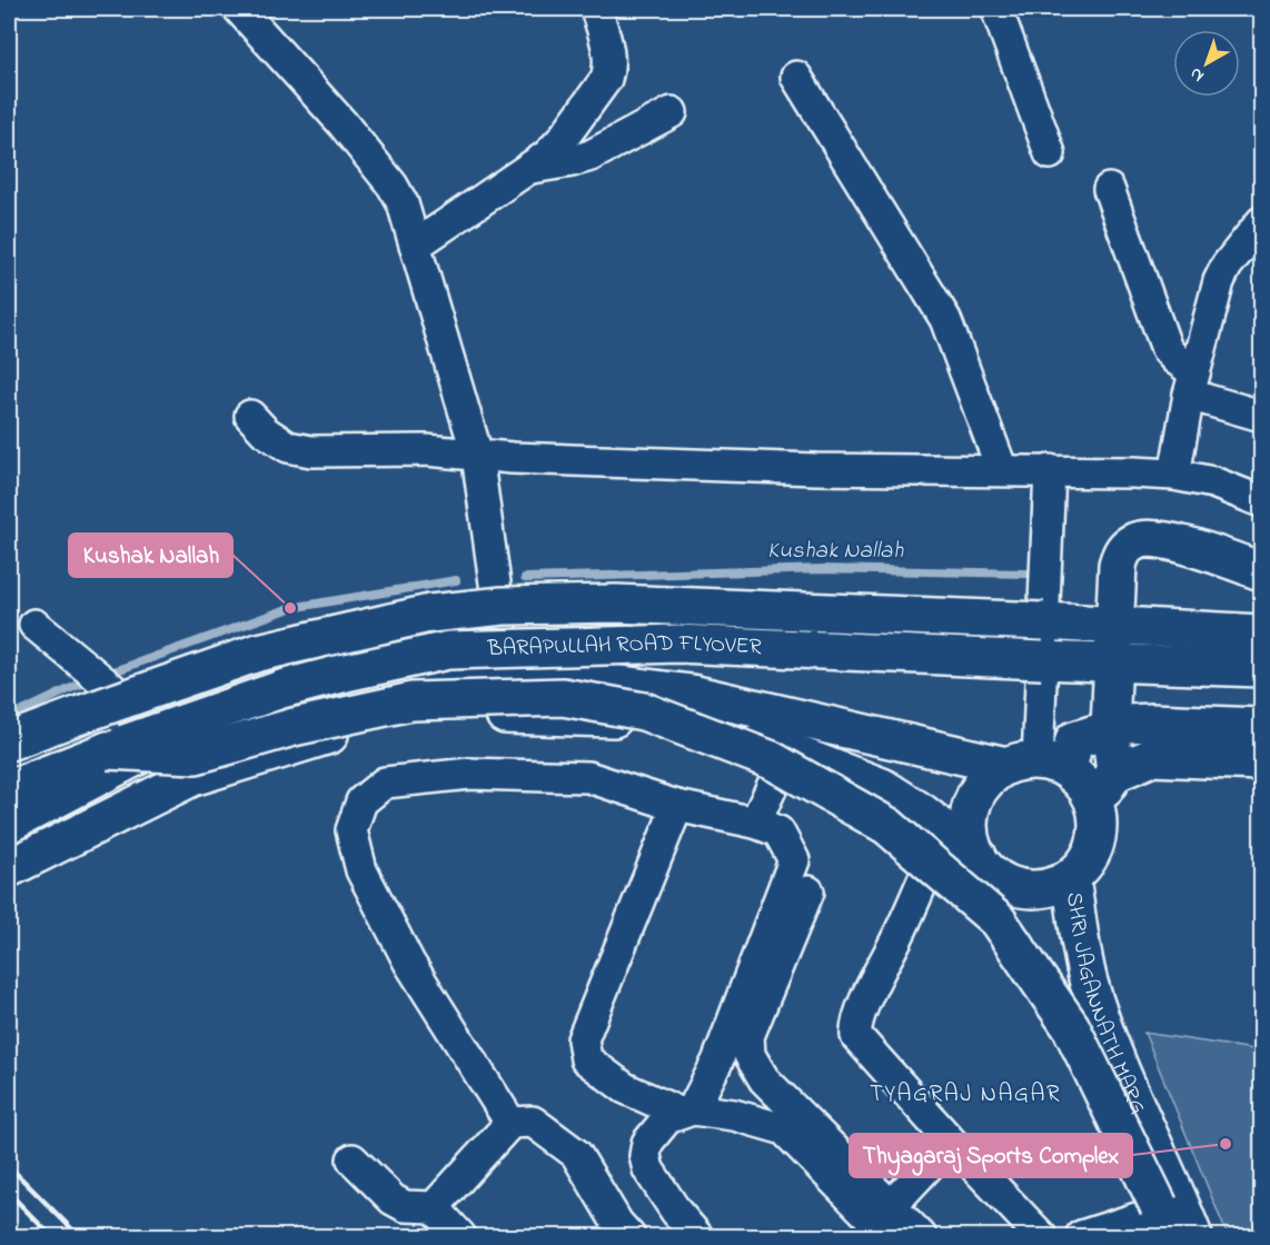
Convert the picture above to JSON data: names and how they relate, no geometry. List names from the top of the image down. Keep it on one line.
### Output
{"streets":{"main road":["BARAPULLAH ROAD FLYOVER","SHRI JAGANNATH MARG"]},"districts":["TYAGRAJ NAGAR"],"water":["Kushak Nallah"],"places":["Kushak Nallah","Thyagaraj Sports Complex"],"north":"bottom left"}
